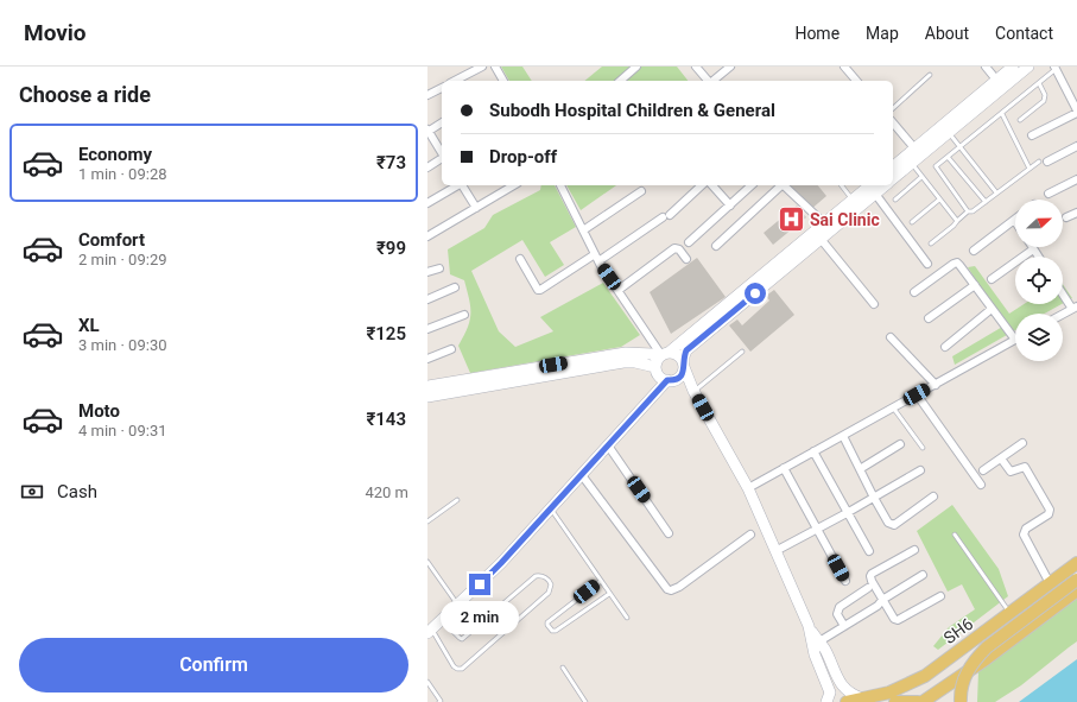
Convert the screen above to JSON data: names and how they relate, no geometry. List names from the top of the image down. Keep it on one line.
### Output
{"streets":{"main road":["SH6"]},"places":{"hospital":["Sai Clinic"]},"north":"right","page":{"header":"Movio","nav":["Home","Map","About","Contact"],"heading":"Choose a ride","banner":["Subodh Hospital Children & General","Drop-off"],"list":[{"name":"Economy","note":"1 min · 09:28","value":"₹73"},{"name":"Comfort","note":"2 min · 09:29","value":"₹99"},{"name":"XL","note":"3 min · 09:30","value":"₹125"},{"name":"Moto","note":"4 min · 09:31","value":"₹143"}],"pay":["Cash","420 m"],"bubble":"2 min","buttons":"Confirm"}}
